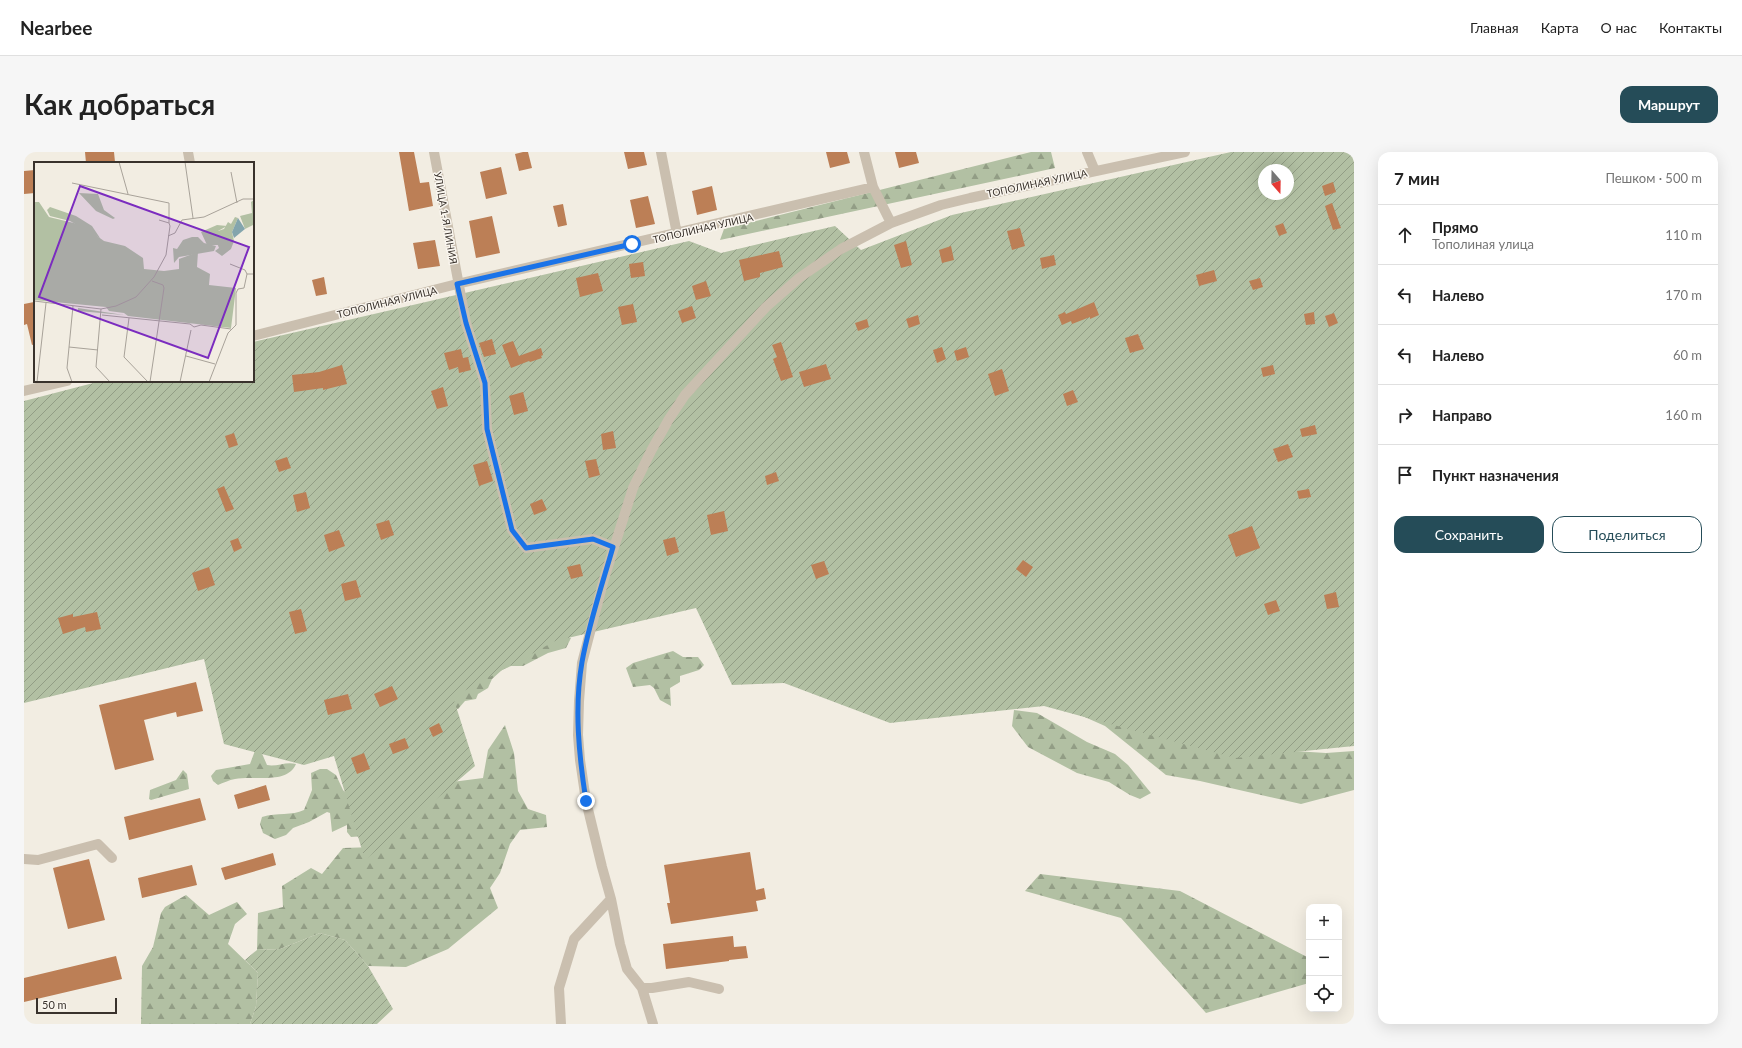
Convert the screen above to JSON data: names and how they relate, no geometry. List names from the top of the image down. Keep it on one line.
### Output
{"streets":{"street":["ТОПОЛИНАЯ УЛИЦА","УЛИЦА 1-Я ЛИНИЯ"]},"crossings":[["ТОПОЛИНАЯ УЛИЦА","УЛИЦА 1-Я ЛИНИЯ"]],"scale_bar":"50 m","north":"bottom","page":{"header":"Nearbee","nav":["Главная","Карта","О нас","Контакты"],"buttons":["Маршрут",["Сохранить","Поделиться"]],"title":"Как добраться","heading":["7 мин","Пешком · 500 m"],"list":[["Прямо","Тополиная улица","110 m"],["Налево","170 m"],["Налево","60 m"],["Направо","160 m"],"Пункт назначения"],"map_buttons":["+","−"],"scale":"50 m"}}
